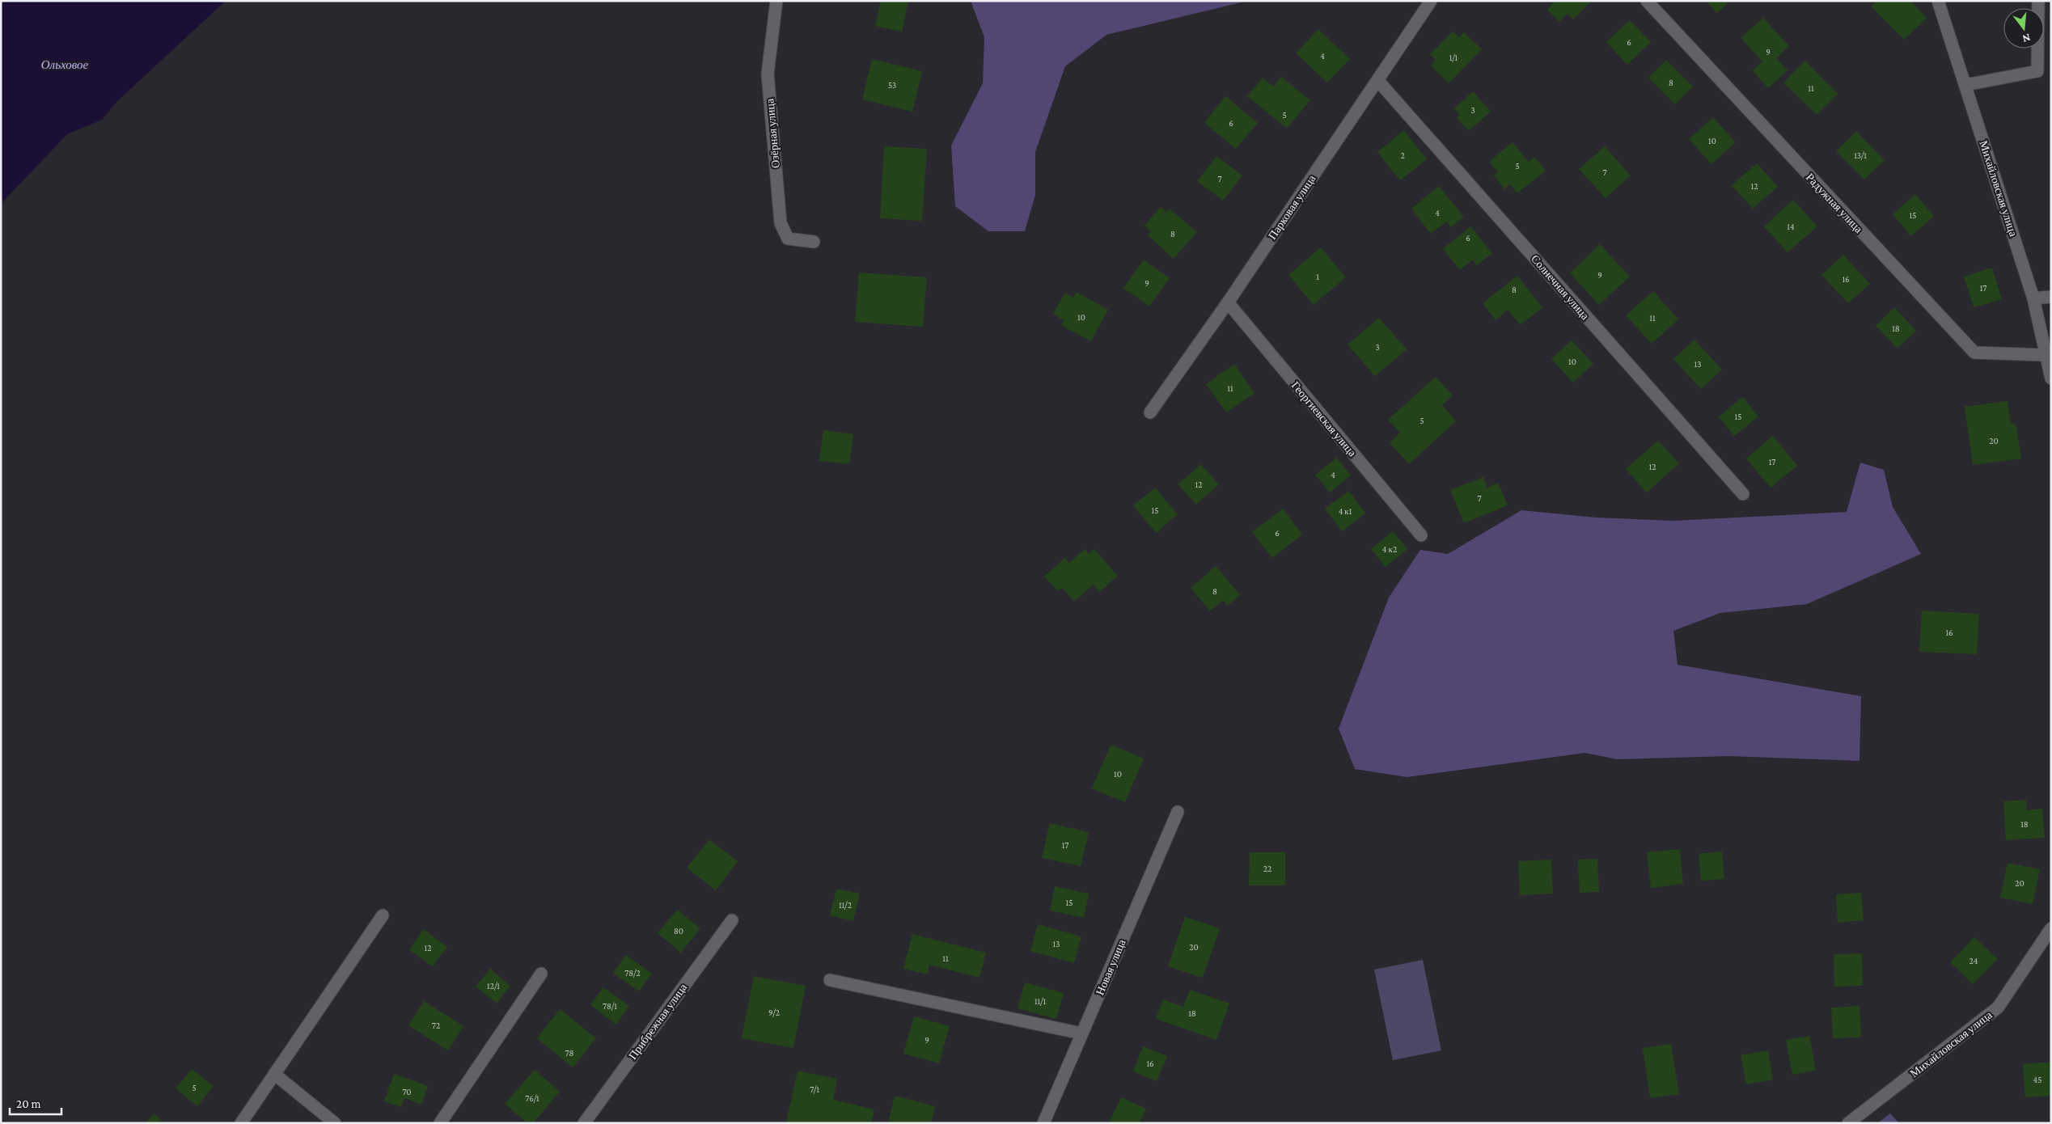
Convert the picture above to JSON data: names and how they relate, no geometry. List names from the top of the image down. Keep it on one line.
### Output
{"streets":{"street":["Озёрная улица","Михайловская улица","Радужная улица","Парковая улица","Солнечная улица","Георгиевская улица","Новая улица","Прибрежная улица"]},"crossings":[["Михайловская улица","Радужная улица"],["Парковая улица","Солнечная улица"],["Парковая улица","Георгиевская улица"]],"water":["Ольховое"],"house_numbers":["6","9","4","1/1","8","53","11","3","5","6","10","2","13/1","5","7","7","12","4","15","14","8","6","9","1","16","9","17","8","10","11","18","3","10","13","11","15","5","20","17","12","4","12","7","15","4 к1","6","4 к2","8","16","10","18","17","22","20","15","11/2","80","13","20","12","11","24","78/2","12/1","11/1","78/1","9/2","18","72","9","78","16","45","5","7/1","70","76/1"],"scale_bar":"20 m","north":"bottom"}
